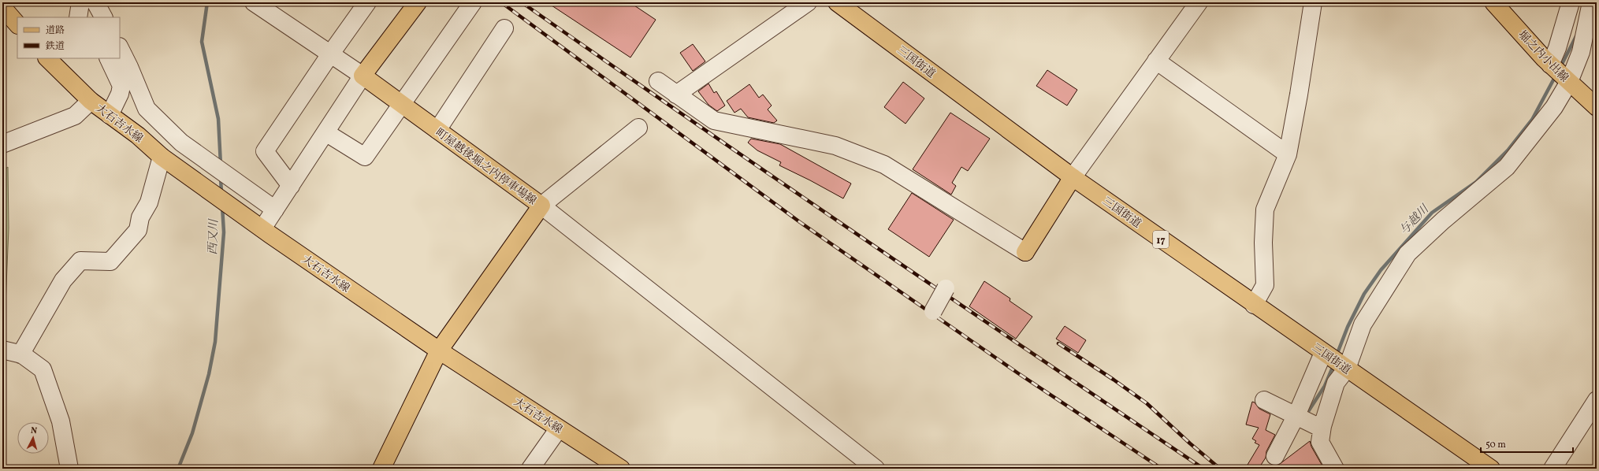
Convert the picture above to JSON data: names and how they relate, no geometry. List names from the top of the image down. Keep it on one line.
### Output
{"streets":{"main road":["堀之内小出線","三国街道","大石吉水線","町屋越後堀之内停車場線","17"]},"crossings":[["大石吉水線","町屋越後堀之内停車場線"]],"water":["与越川","西又川"],"legend":["道路","鉄道"],"scale_bar":"50 m","north":"top"}
